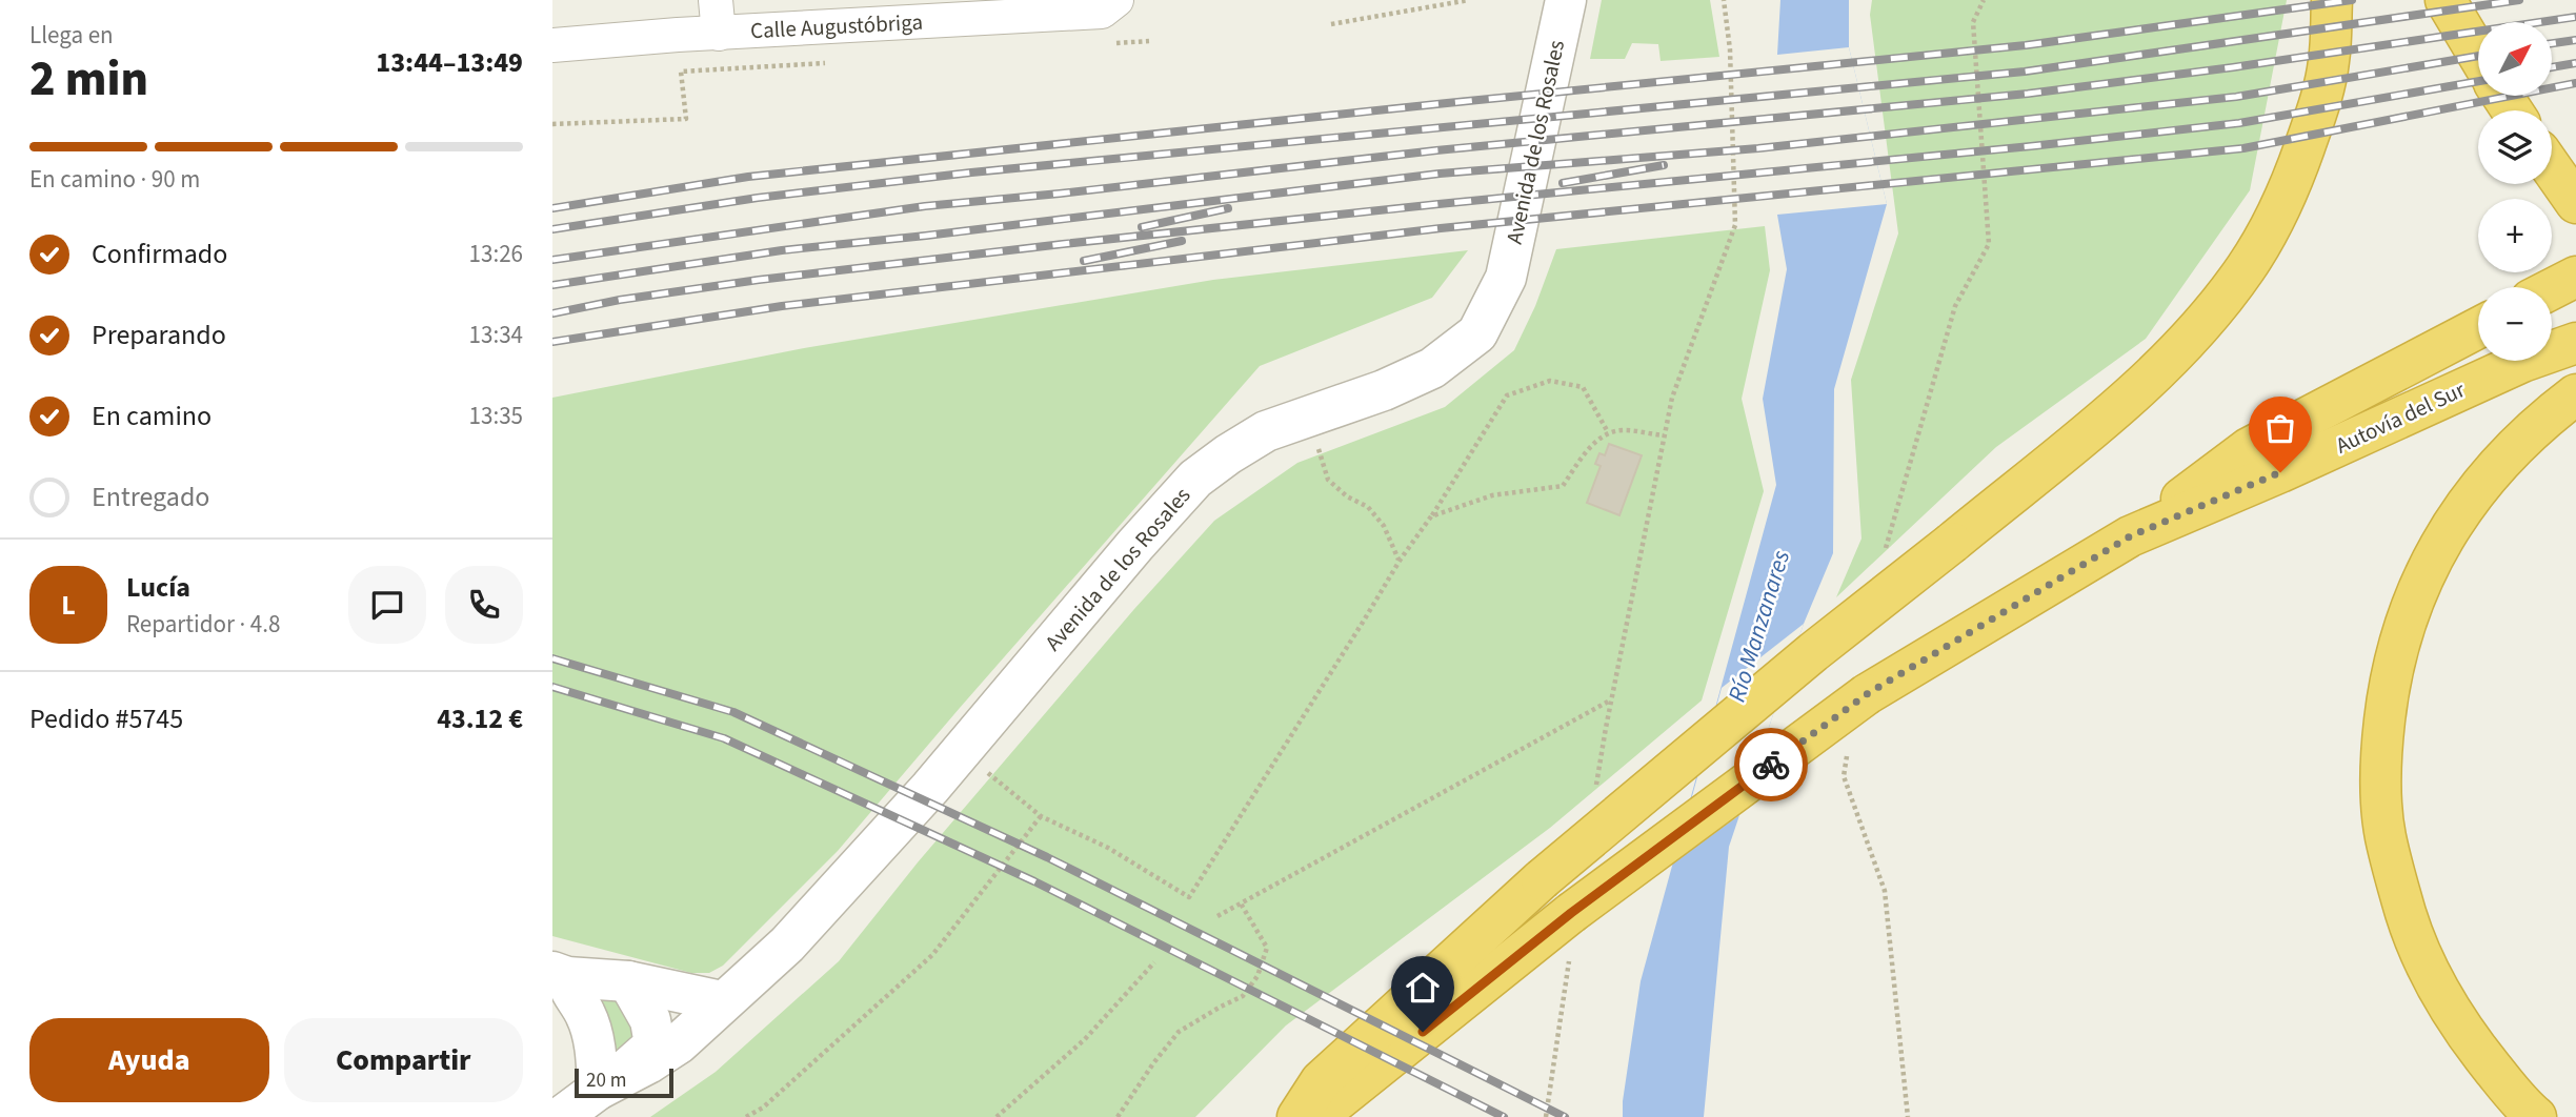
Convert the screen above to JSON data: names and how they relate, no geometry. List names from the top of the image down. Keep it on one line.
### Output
{"streets":{"highway":["Autovía del Sur"],"street":["Calle Augustóbriga","Avenida de los Rosales"]},"water":["Río Manzanares"],"scale_bar":"20 m","north":"top right","page":{"heading":["2 min","Llega en","13:44–13:49"],"panel":["Lucía","Repartidor · 4.8","Pedido #5745","43.12 €"],"map_buttons":["+","−"],"bar":"En camino · 90 m","list":[["Confirmado","13:26"],["Preparando","13:34"],["En camino","13:35"],"Entregado"],"round":"L","buttons":["Ayuda","Compartir"],"scale":"20 m"}}
